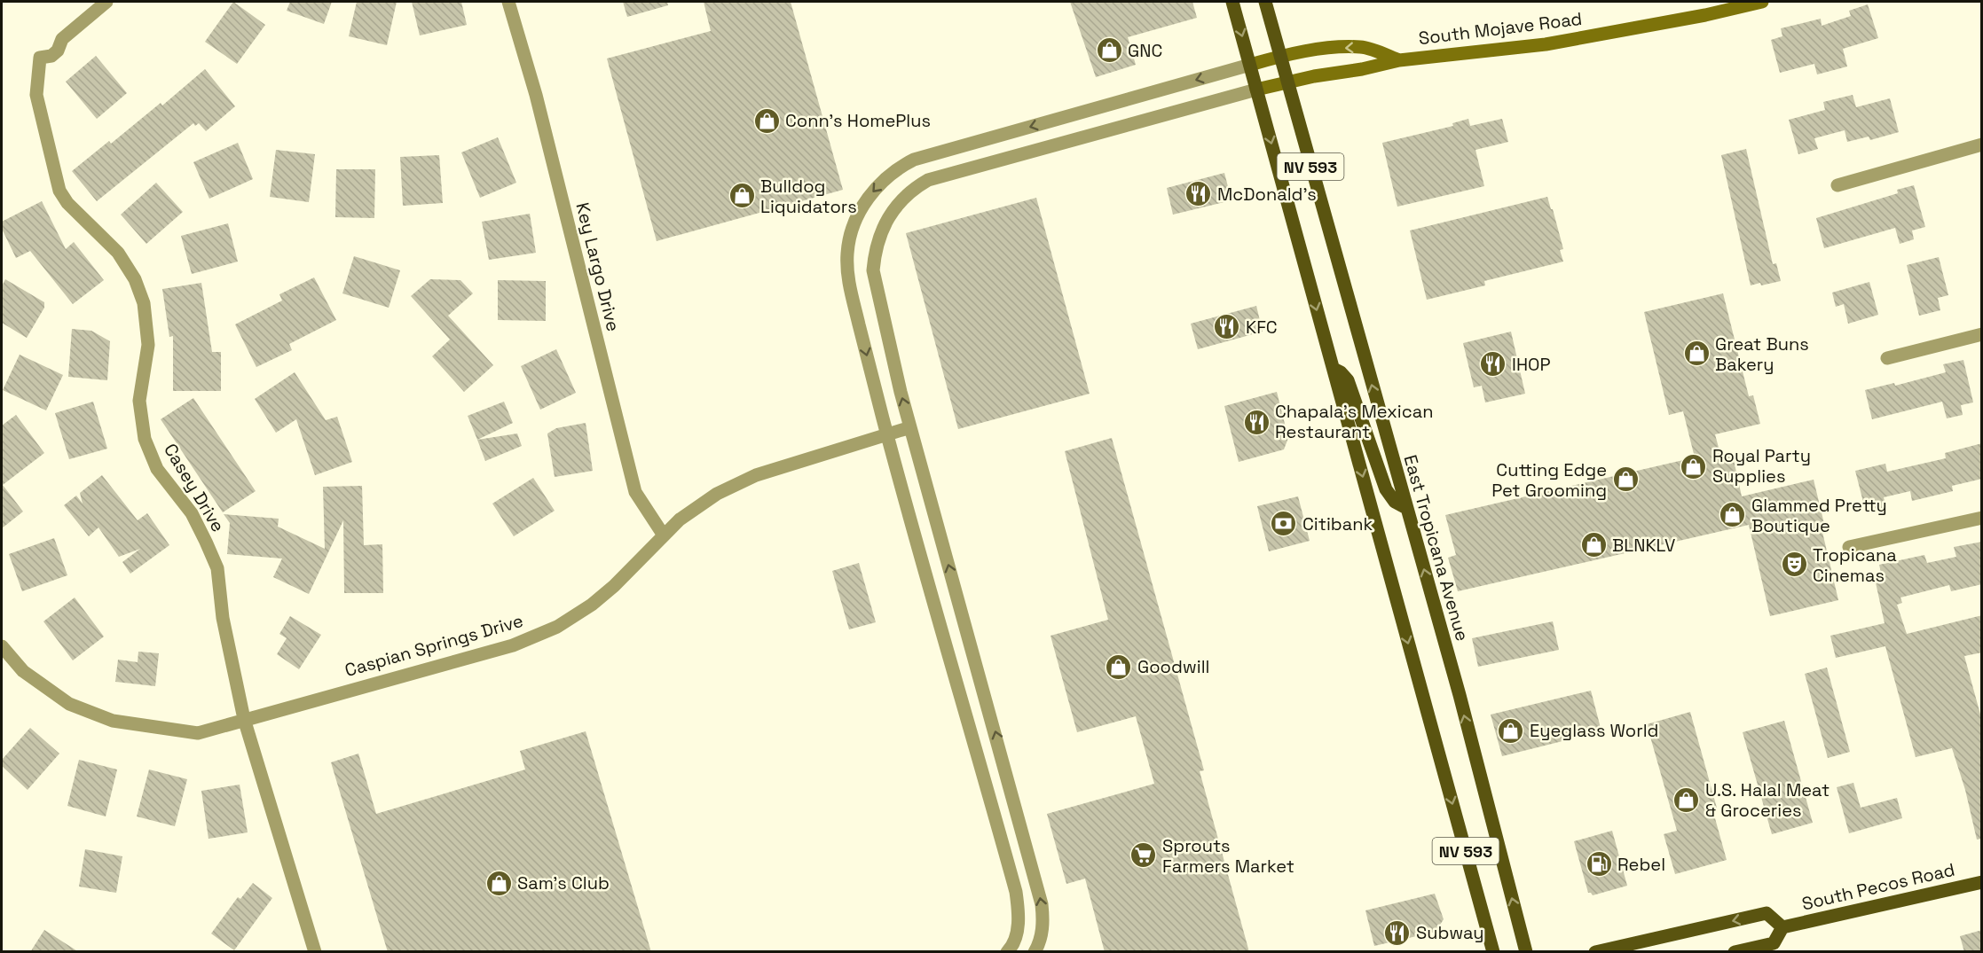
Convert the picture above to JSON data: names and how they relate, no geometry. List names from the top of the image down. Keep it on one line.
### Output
{"streets":{"main road":["NV 593","East Tropicana Avenue","South Pecos Road"],"street":["South Mojave Road","Key Largo Drive","Casey Drive","Caspian Springs Drive"]},"crossings":[["South Mojave Road","NV 593"],["South Mojave Road","East Tropicana Avenue"],["Key Largo Drive","Caspian Springs Drive"],["Casey Drive","Caspian Springs Drive"]],"one_way":["South Pecos Road"],"places":{"shop":["GNC","Conn's HomePlus","Bulldog Liquidators","Great Buns Bakery","Royal Party Supplies","Cutting Edge Pet Grooming","Glammed Pretty Boutique","BLNKLV","Goodwill","Eyeglass World","U.S. Halal Meat & Groceries","Sam's Club"],"restaurant":["McDonald's","KFC","IHOP","Chapala's Mexican Restaurant","Subway"],"bank":["Citibank"],"theatre":["Tropicana Cinemas"],"supermarket":["Sprouts Farmers Market"],"fuel station":["Rebel"]}}
